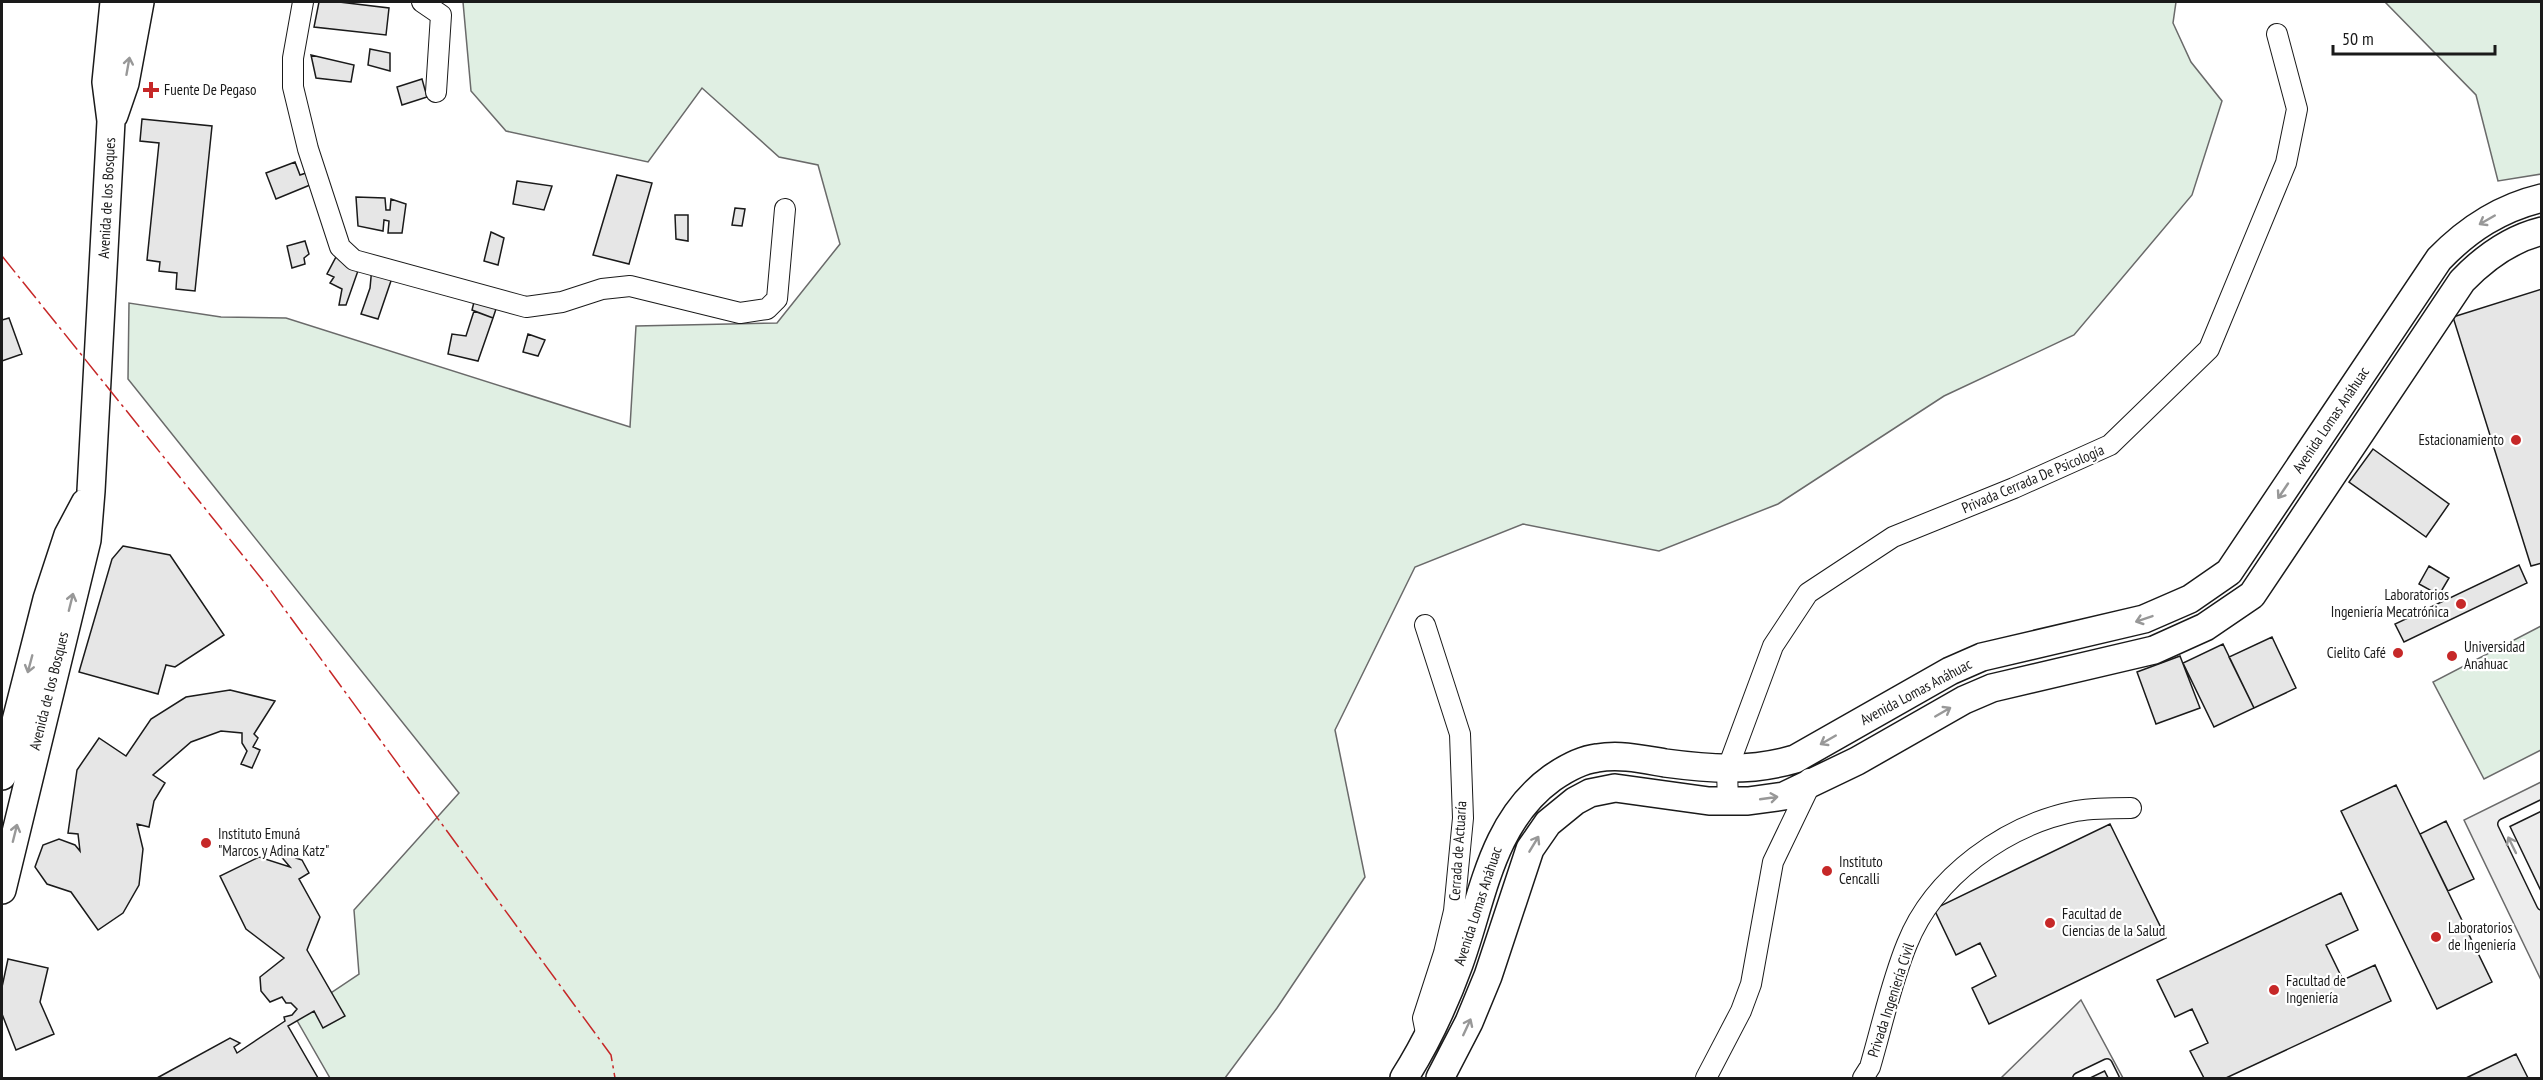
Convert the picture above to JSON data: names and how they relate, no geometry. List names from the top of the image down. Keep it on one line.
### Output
{"streets":{"main road":["Avenida de los Bosques","Avenida Lomas Anáhuac"],"street":["Privada Cerrada De Psicología","Cerrada de Actuaría","Privada Ingeniería Civil"]},"crossings":[["Avenida Lomas Anáhuac","Privada Cerrada De Psicología"],["Avenida Lomas Anáhuac","Cerrada de Actuaría"]],"places":{"health":["Fuente De Pegaso"],"other":["Estacionamiento","Laboratorios Ingeniería Mecatrónica","Cielito Café","Universidad Anahuac","Instituto Emuná \"Marcos y Adina Katz\"","Instituto Cencalli","Facultad de Ciencias de la Salud","Laboratorios de Ingeniería","Facultad de Ingeniería"]},"scale_bar":"50 m"}
